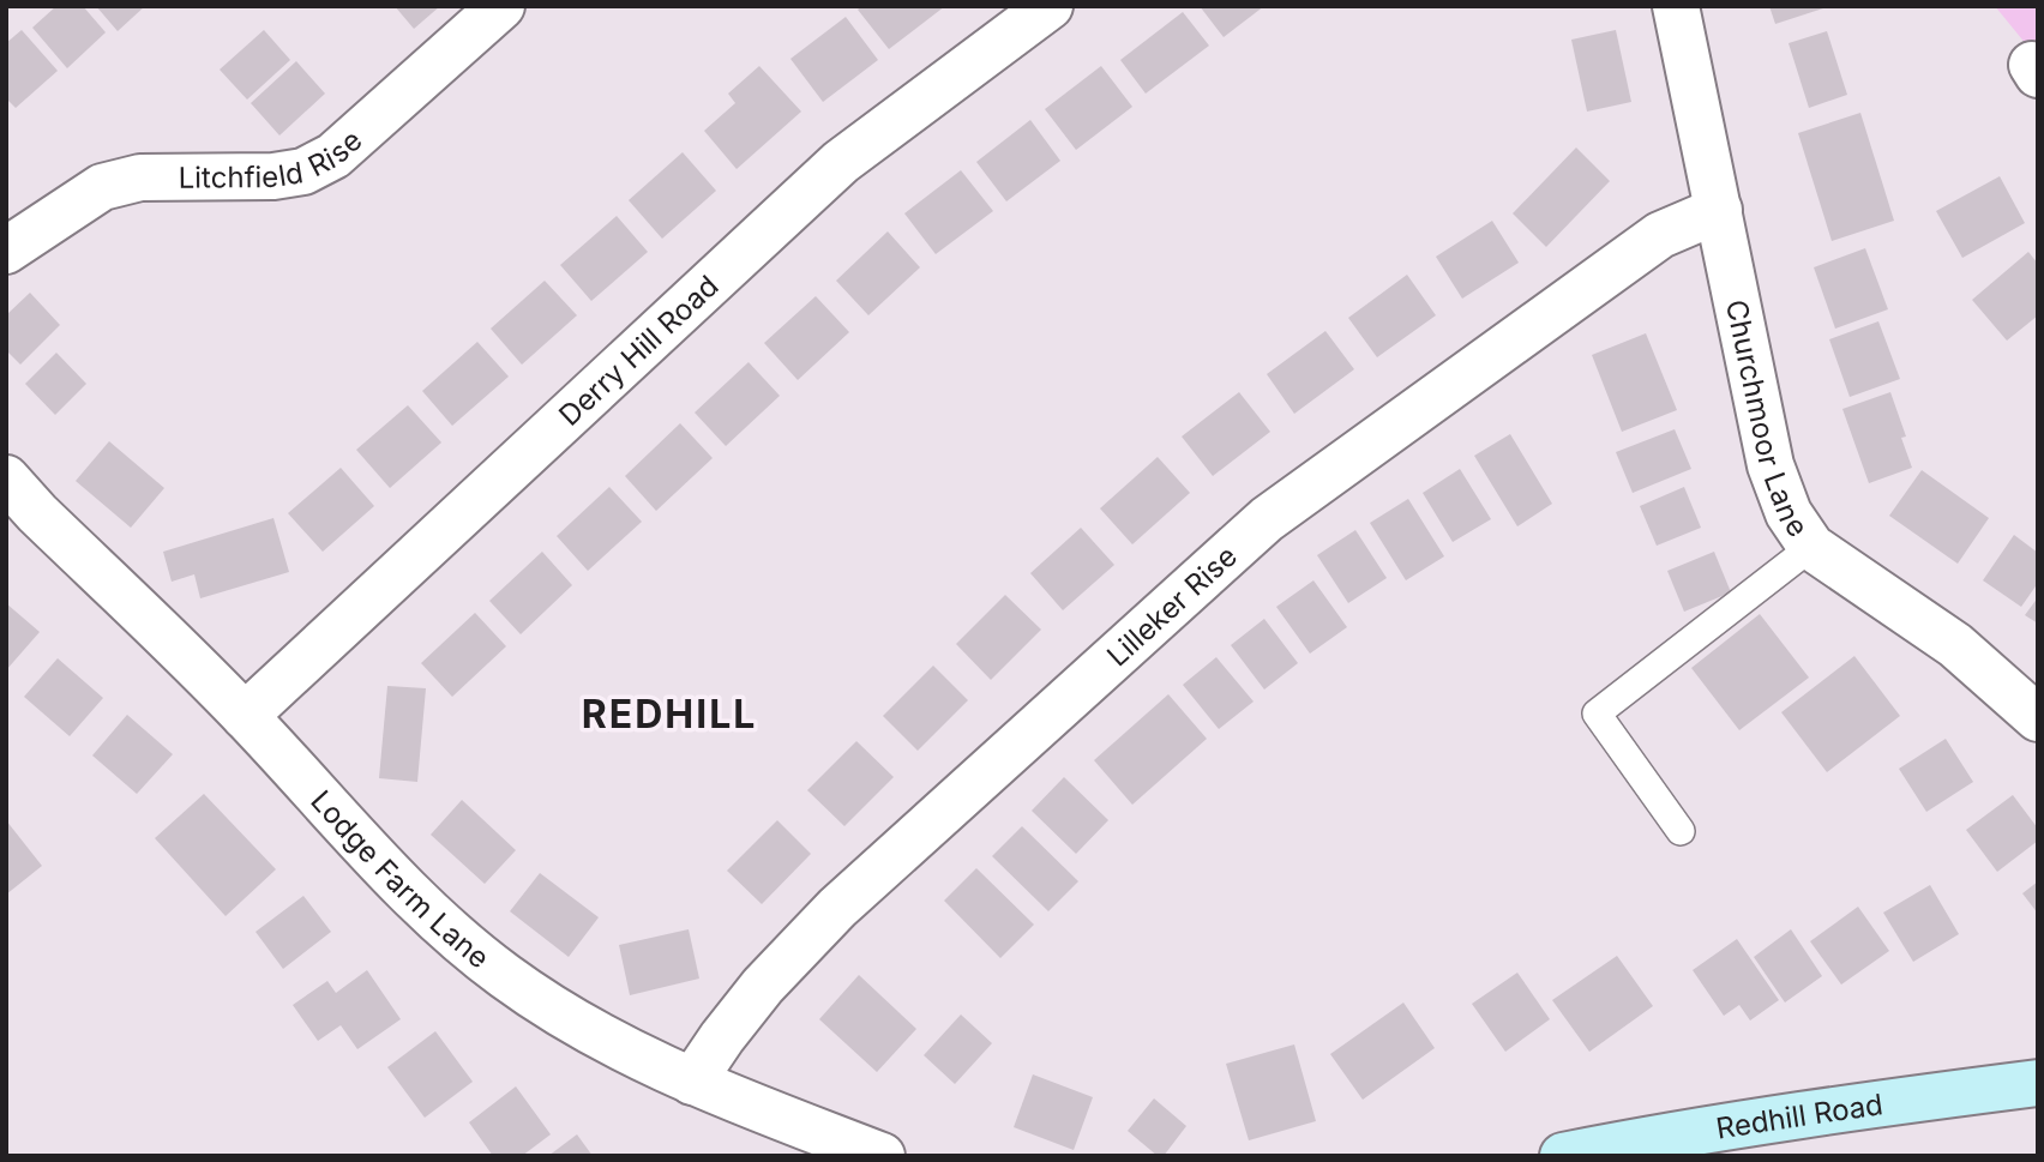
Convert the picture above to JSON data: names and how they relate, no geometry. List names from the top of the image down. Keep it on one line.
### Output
{"streets":{"street":["Litchfield Rise","Derry Hill Road","Churchmoor Lane","Lilleker Rise","Lodge Farm Lane","Redhill Road"]},"crossings":[["Derry Hill Road","Lodge Farm Lane"],["Churchmoor Lane","Lilleker Rise"],["Lilleker Rise","Lodge Farm Lane"]],"districts":["REDHILL"]}
